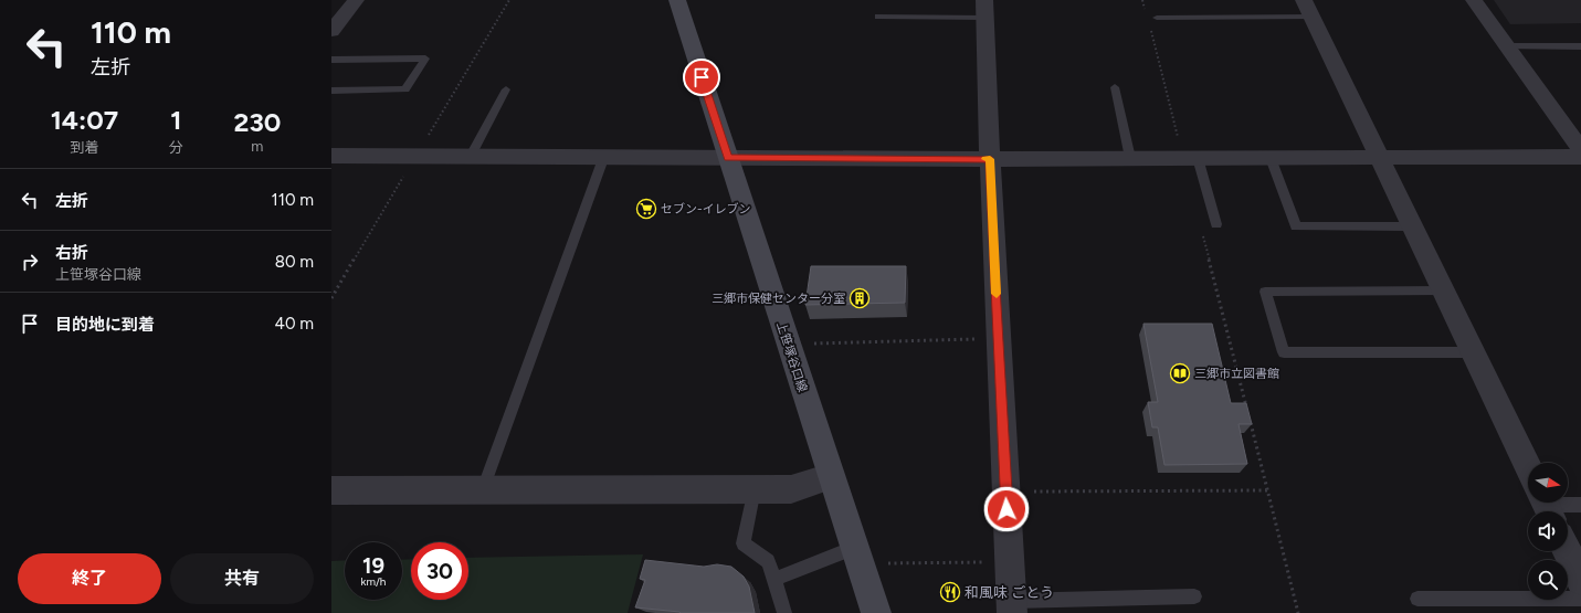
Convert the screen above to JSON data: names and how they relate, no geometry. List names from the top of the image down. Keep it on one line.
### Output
{"streets":{"main road":["上笹塚谷口線"]},"places":{"supermarket":["セブン-イレブン"],"building":["三郷市保健センター分室"],"library":["三郷市立図書館"],"restaurant":["和風味 ごとう"]},"north":"right","page":{"turn":["110 m","左折"],"eta":["14:07","到着","1","分","230","m"],"list":[{"name":"左折","value":"110 m"},{"name":"右折","note":"上笹塚谷口線","value":"80 m"},{"name":"目的地に到着","value":"40 m"}],"speed":"19 km/h","limit":"30","buttons":["終了","共有"]}}
